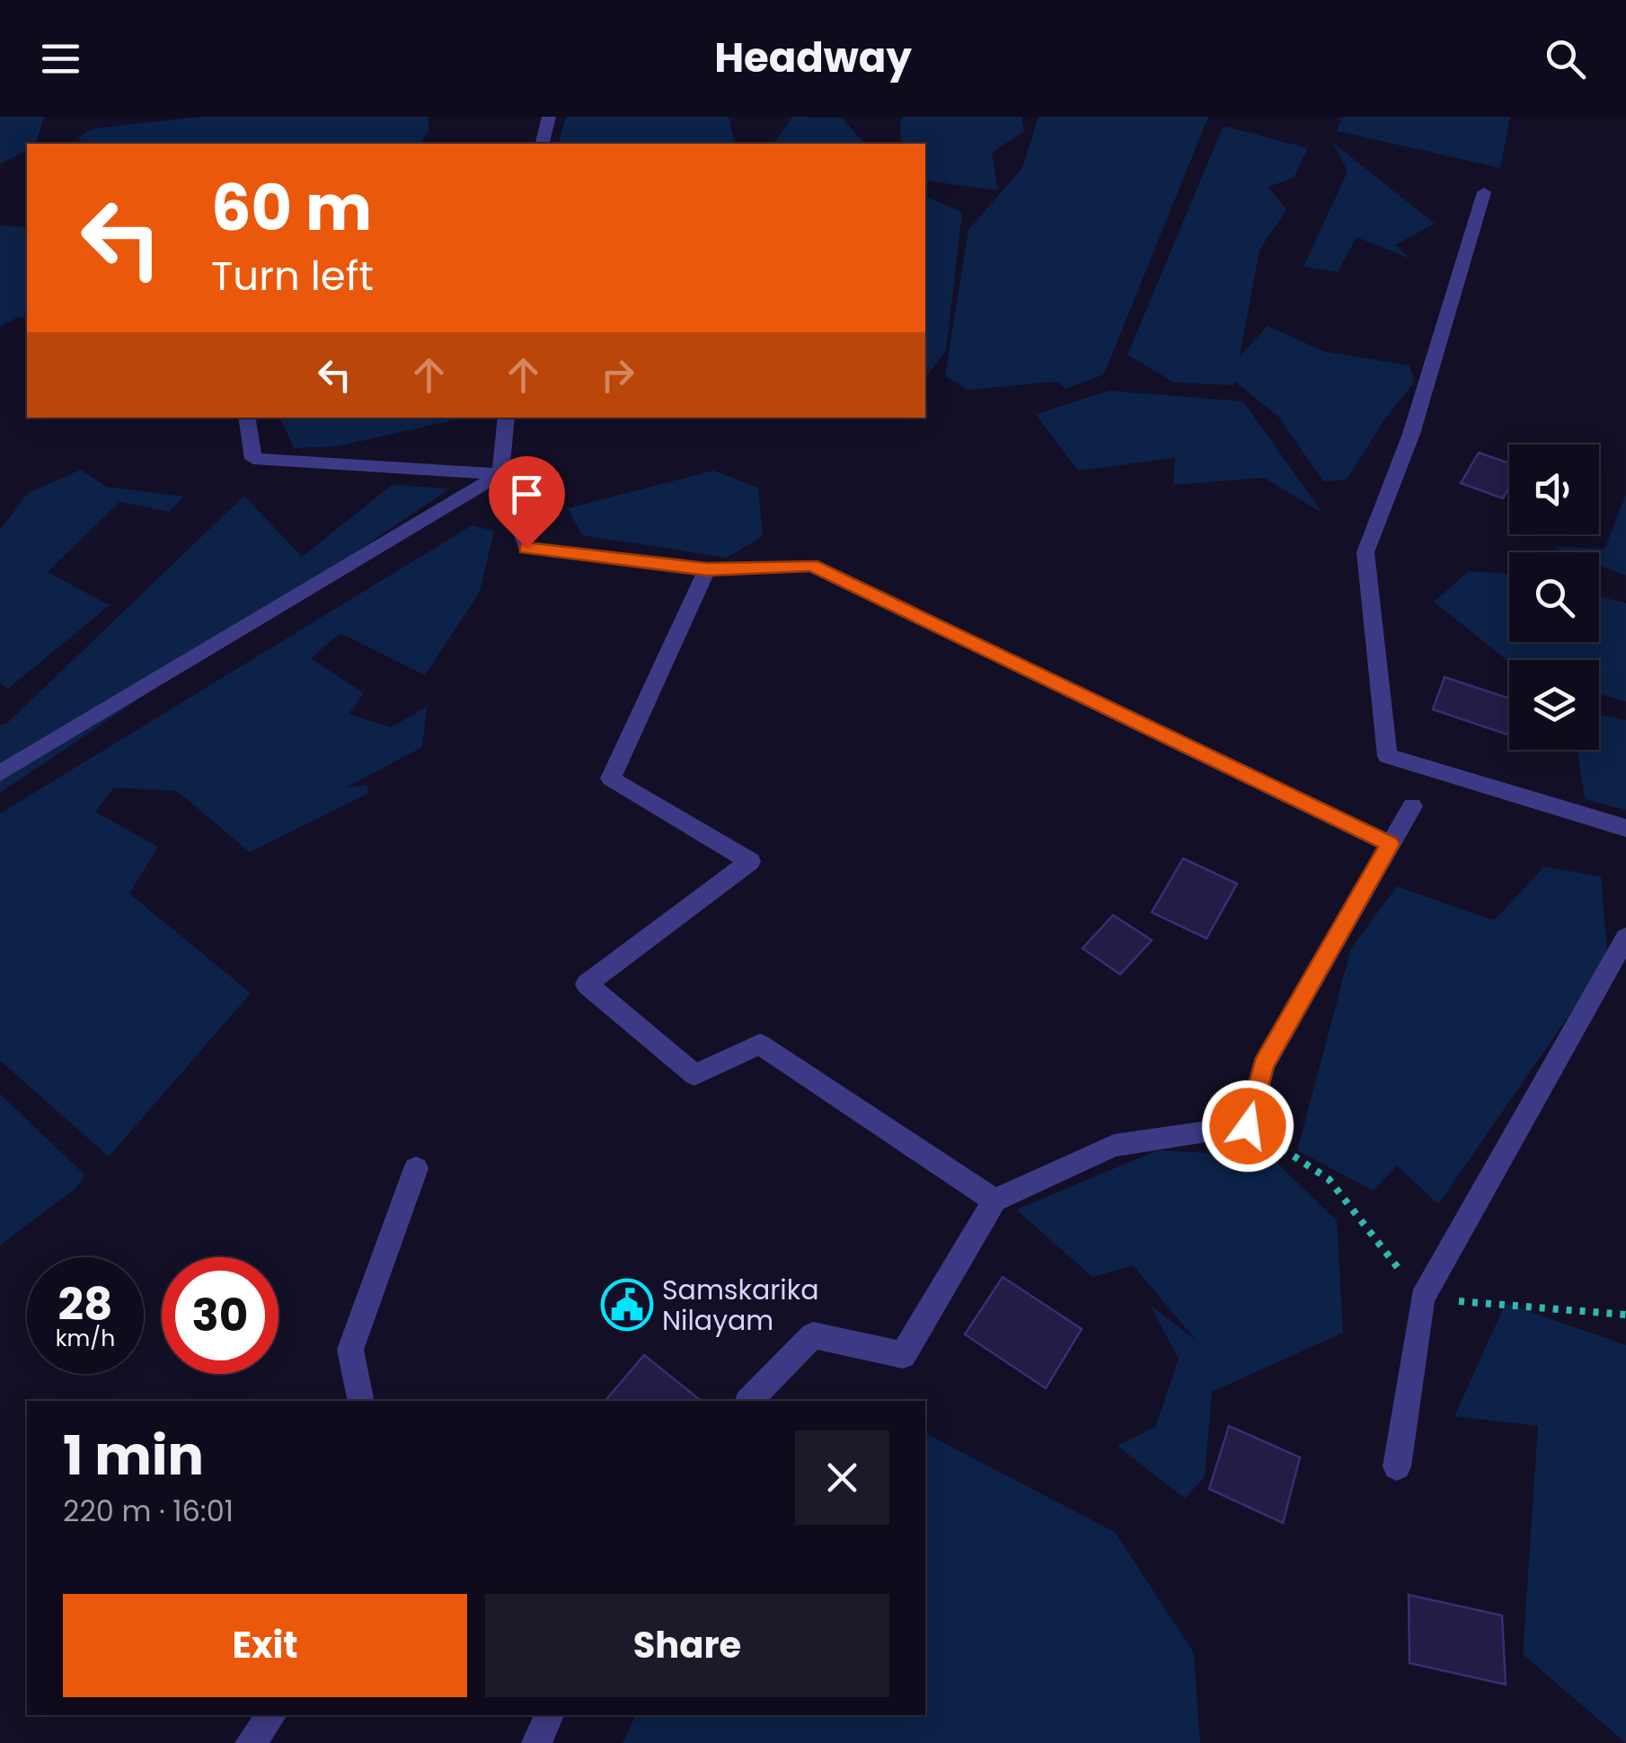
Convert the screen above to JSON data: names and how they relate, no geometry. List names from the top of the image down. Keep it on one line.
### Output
{"places":{"public building":["Samskarika Nilayam"]},"page":{"header":"Headway","turn":["60 m","Turn left"],"speed":"28 km/h","limit":"30","heading":["1 min","220 m · 16:01"],"buttons":["Exit","Share"]}}
